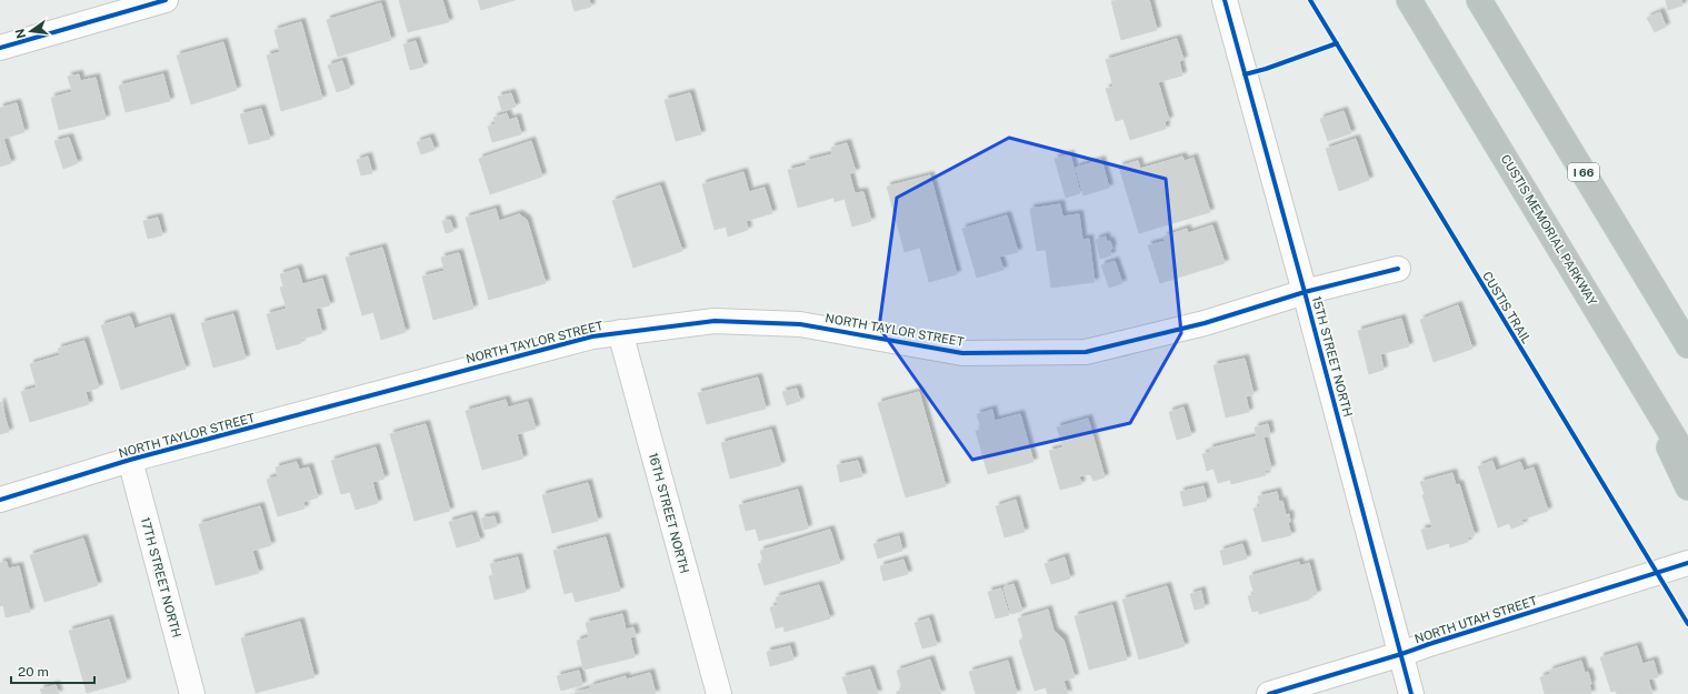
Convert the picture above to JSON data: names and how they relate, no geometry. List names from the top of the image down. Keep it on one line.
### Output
{"streets":{"highway":["I 66","CUSTIS MEMORIAL PARKWAY"],"street":["NORTH TAYLOR STREET","15TH STREET NORTH","16TH STREET NORTH","17TH STREET NORTH","NORTH UTAH STREET"],"cycle path":["CUSTIS TRAIL"]},"crossings":[["NORTH TAYLOR STREET","15TH STREET NORTH"],["NORTH TAYLOR STREET","16TH STREET NORTH"],["NORTH TAYLOR STREET","17TH STREET NORTH"],["15TH STREET NORTH","NORTH UTAH STREET"]],"scale_bar":"20 m","north":"left"}
